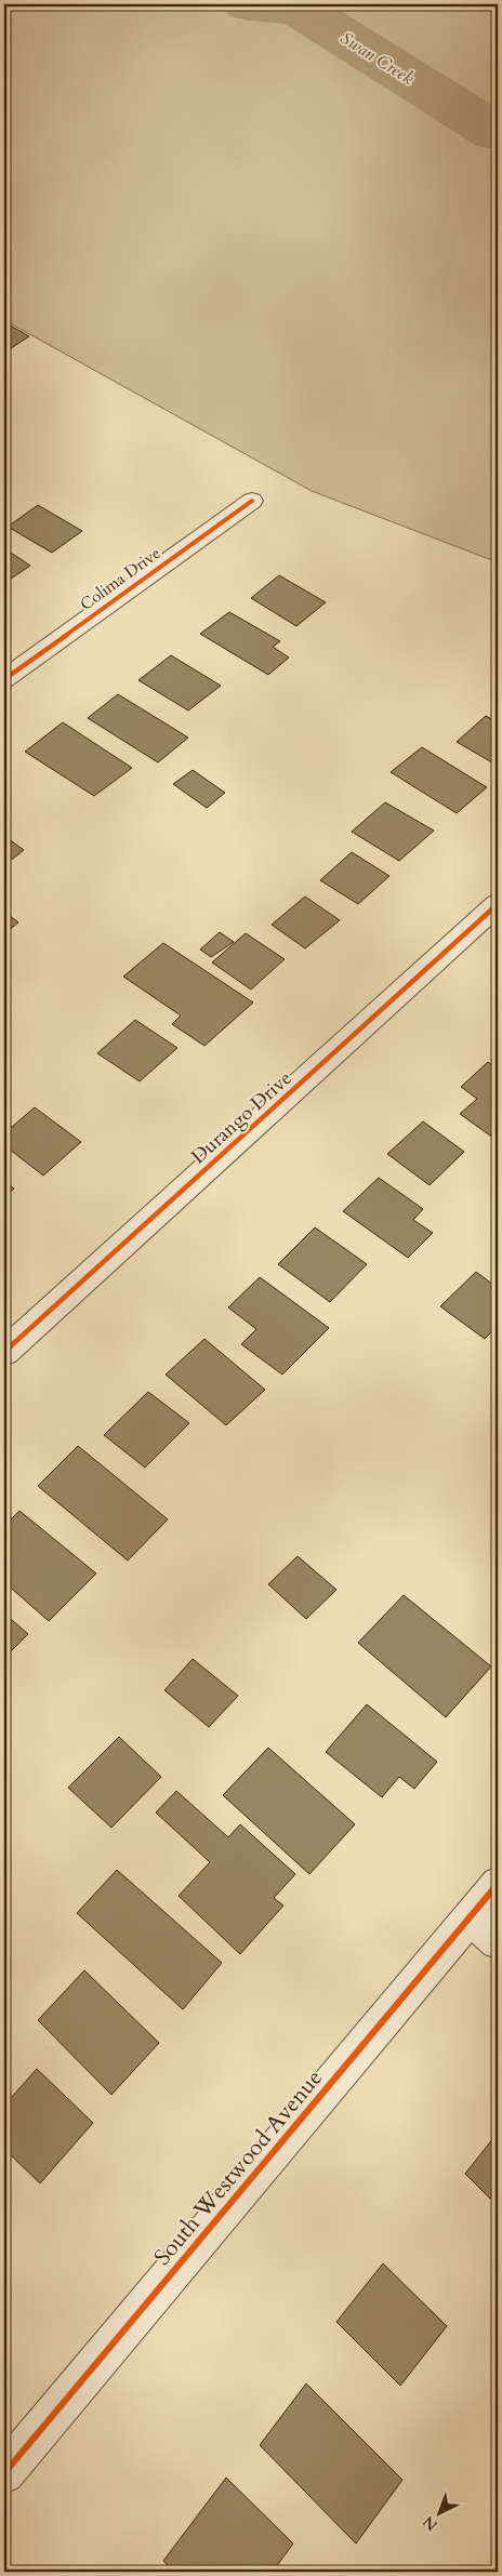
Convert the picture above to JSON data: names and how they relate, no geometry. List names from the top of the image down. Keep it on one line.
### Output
{"streets":{"street":["Colima Drive","Durango Drive","South Westwood Avenue"]},"water":["Swan Creek"],"north":"bottom left"}
